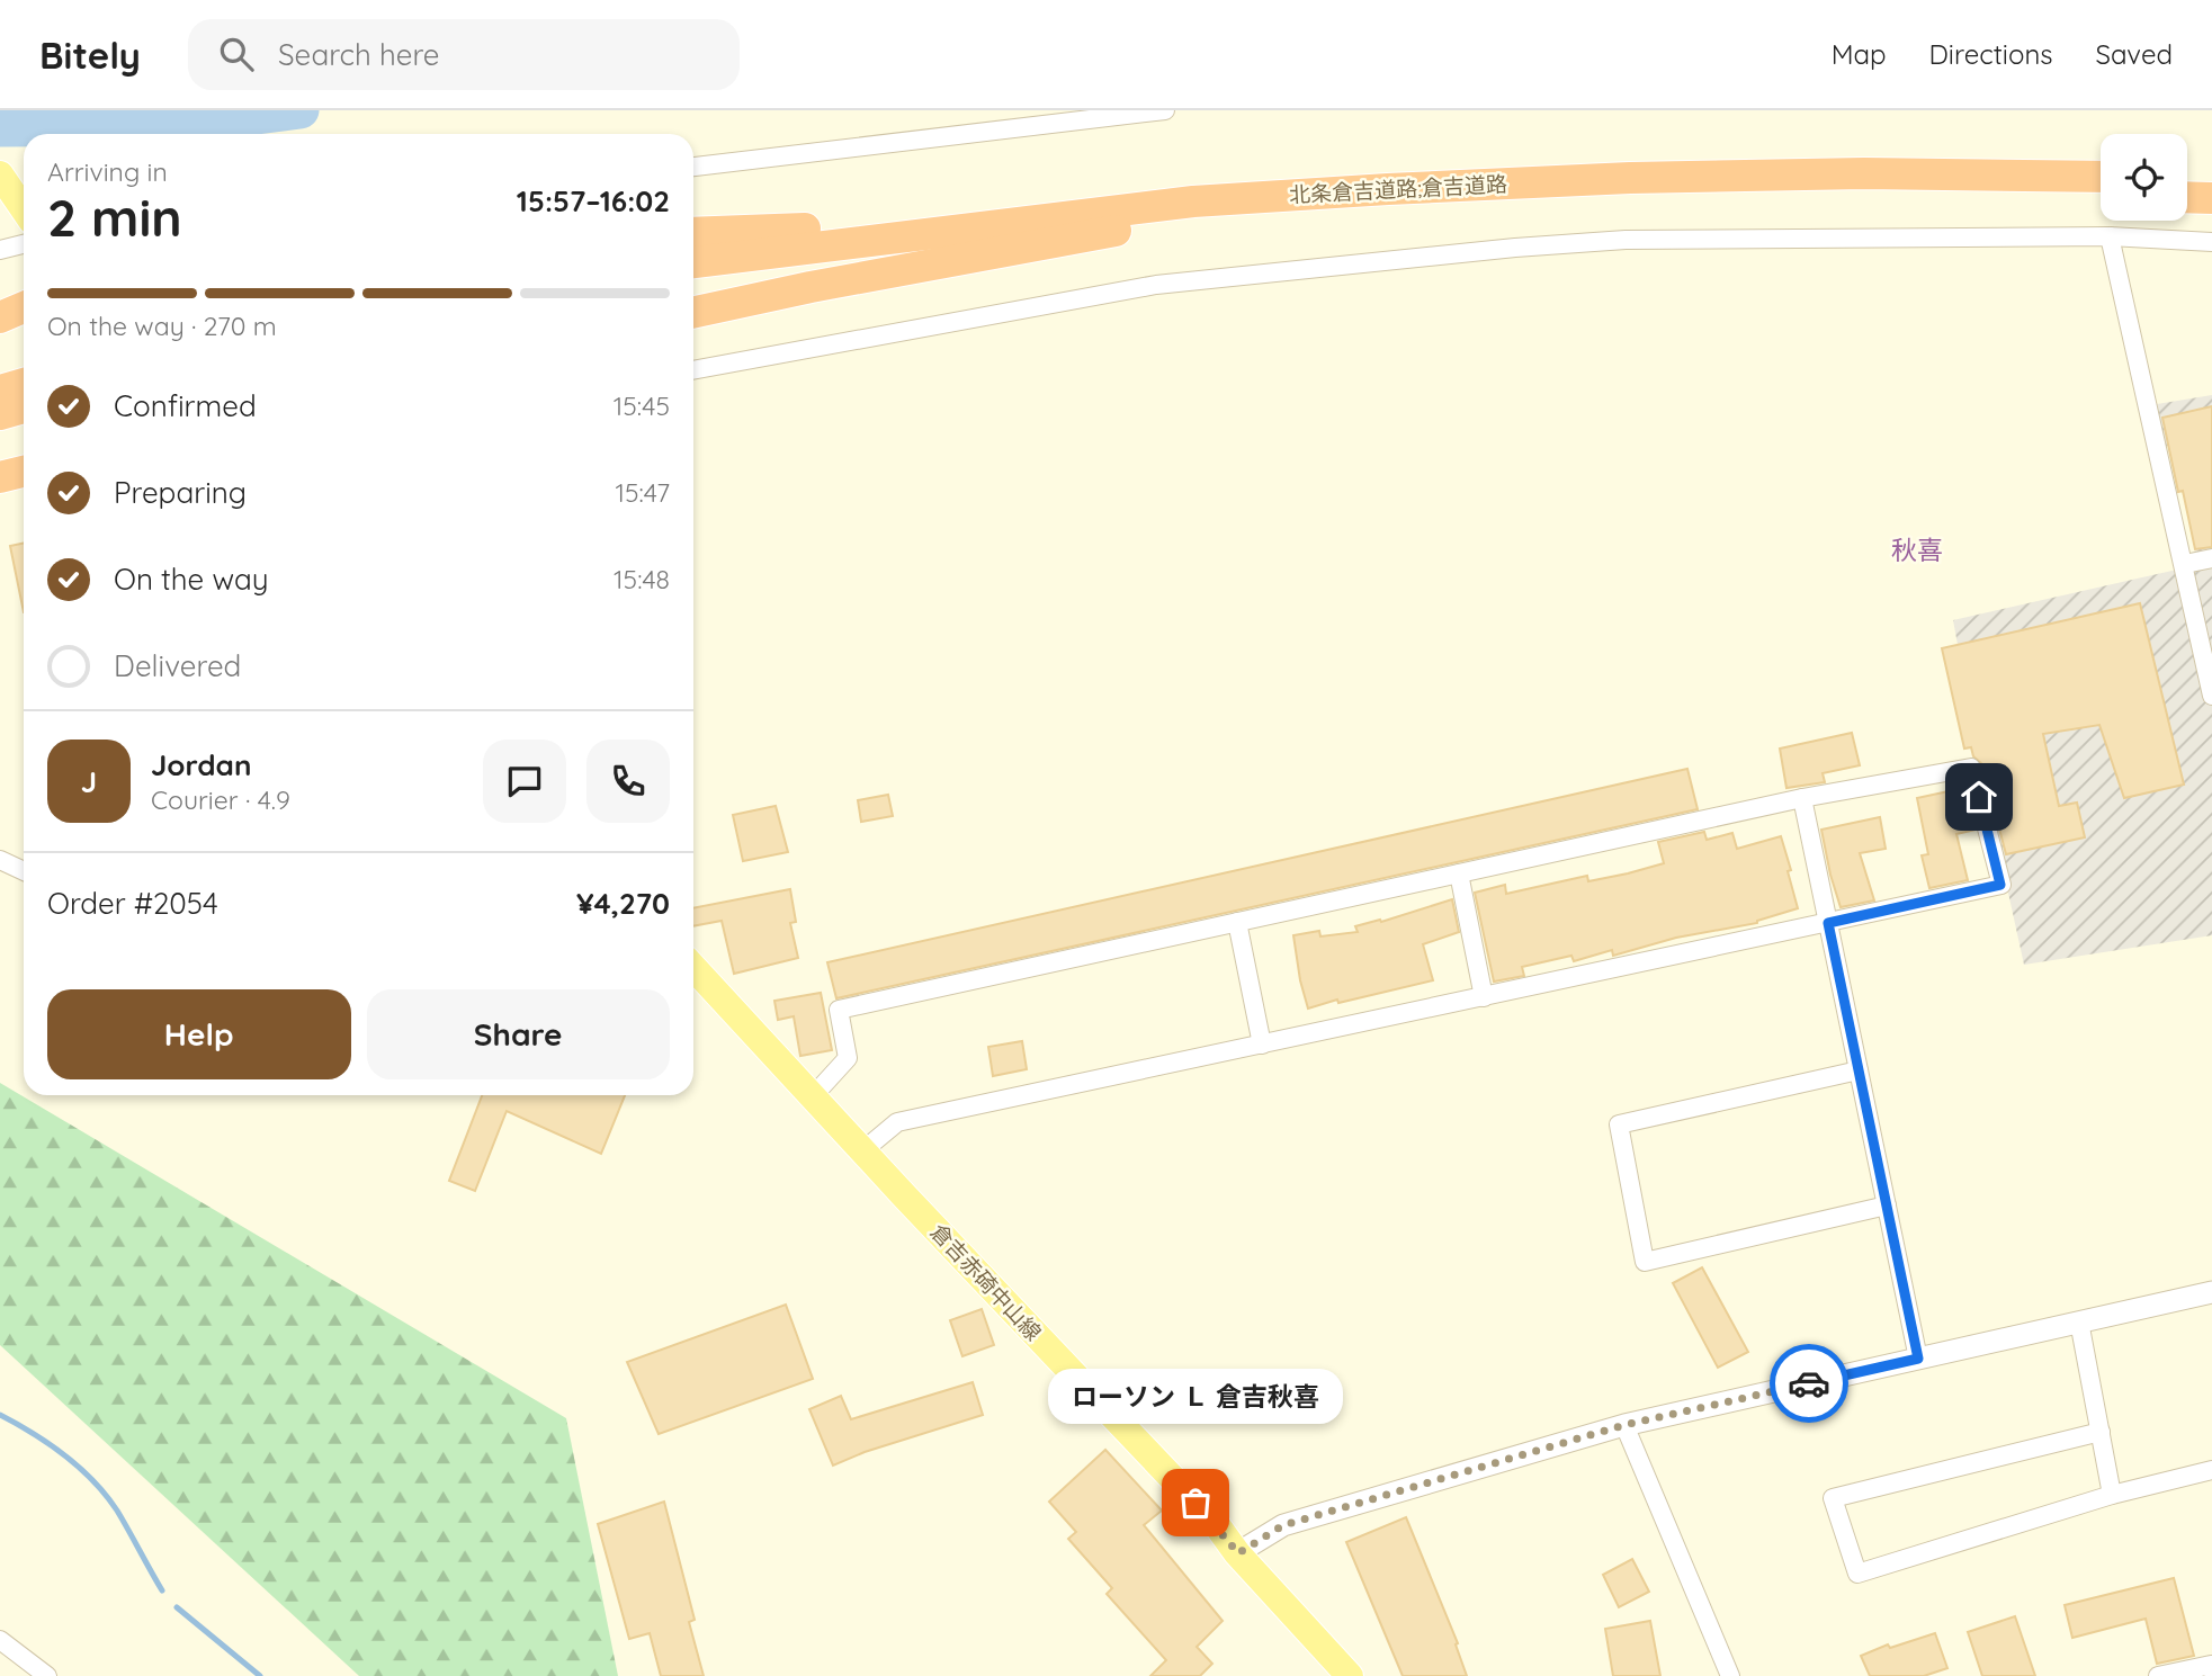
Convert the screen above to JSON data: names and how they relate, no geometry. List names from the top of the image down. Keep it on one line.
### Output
{"streets":{"highway":["北条倉吉道路;倉吉道路"],"main road":["倉吉赤碕中山線"]},"districts":["秋喜"],"places":["ローソン Ｌ 倉吉秋喜"],"page":{"header":"Bitely","search":"Search here","nav":["Map","Directions","Saved"],"heading":["2 min","Arriving in","15:57–16:02"],"panel":["Jordan","Courier · 4.9","Order #2054","¥4,270"],"bar":"On the way · 270 m","list":[["Confirmed","15:45"],["Preparing","15:47"],["On the way","15:48"],"Delivered"],"round":"J","buttons":["Help","Share"],"bubble":"ローソン Ｌ 倉吉秋喜"}}
